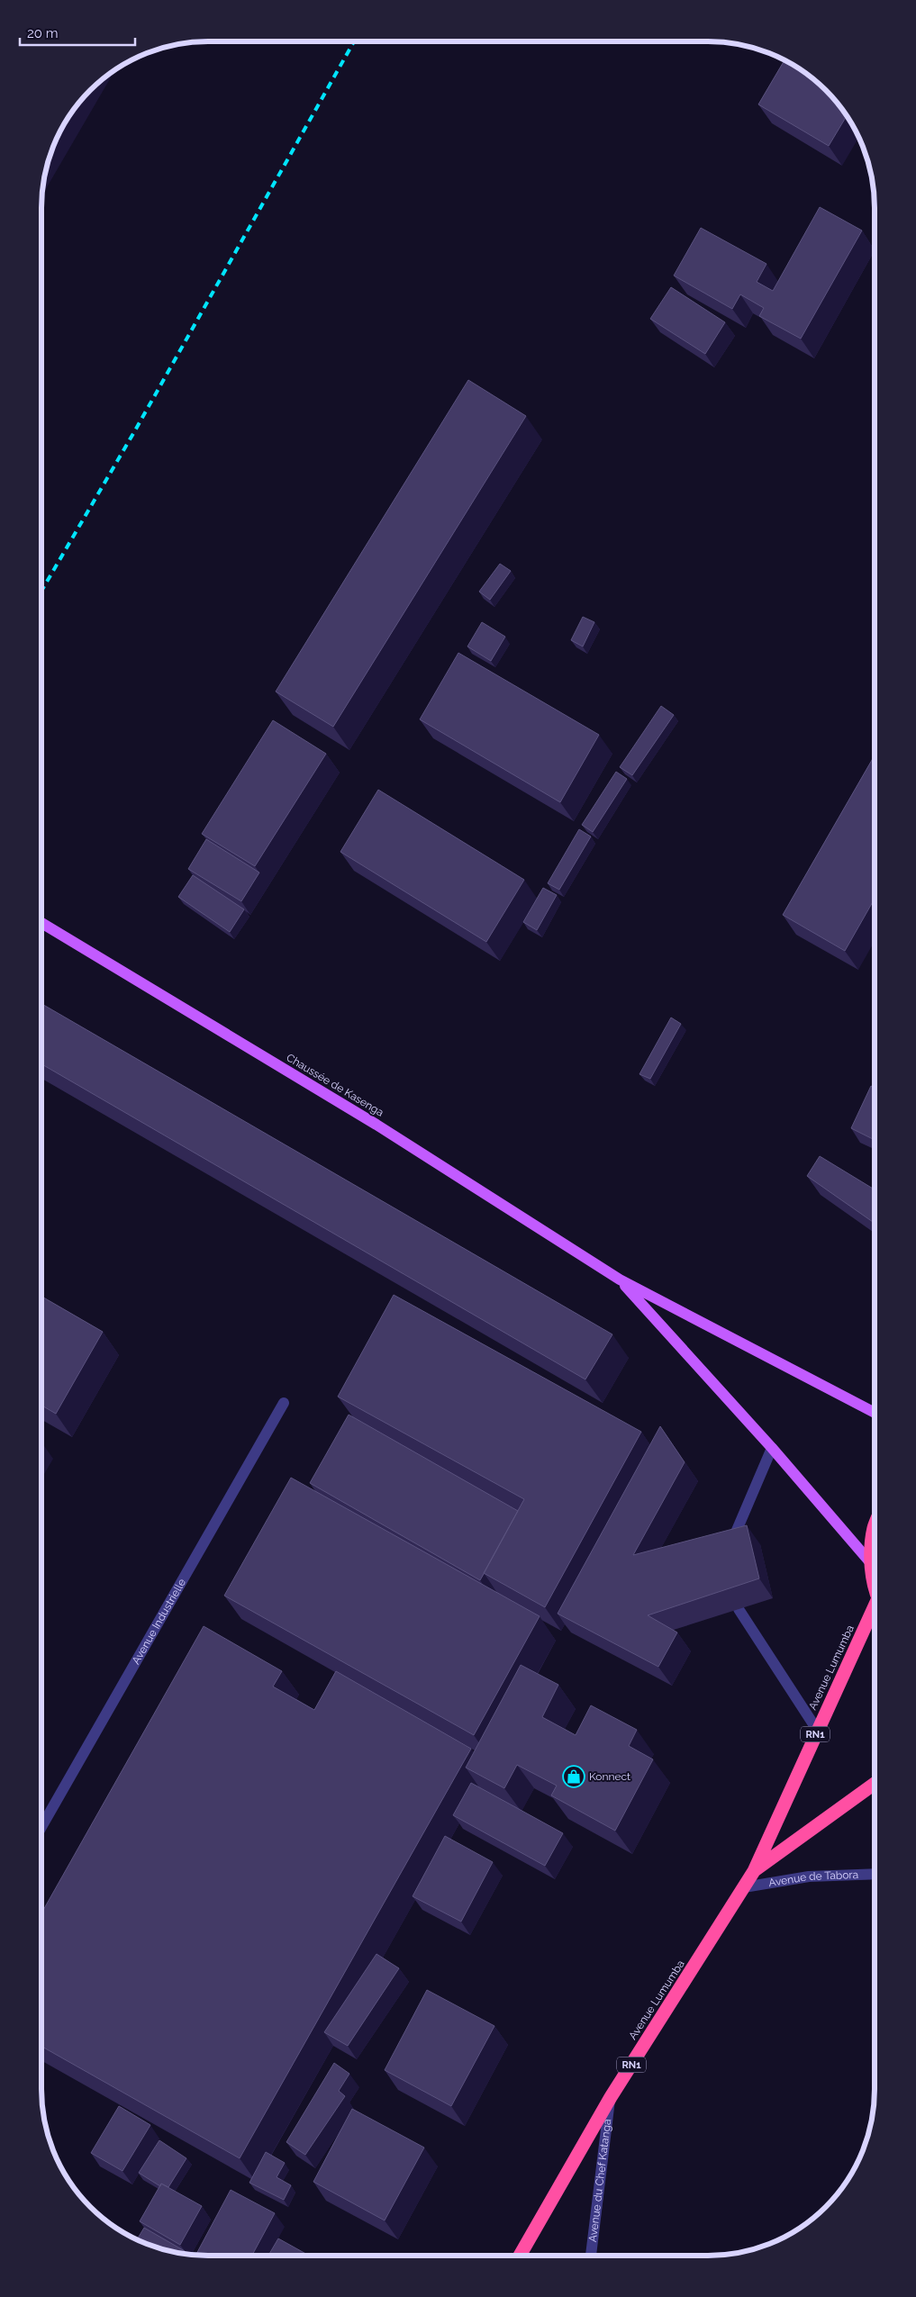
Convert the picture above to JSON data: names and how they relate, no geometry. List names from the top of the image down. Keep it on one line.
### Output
{"streets":{"highway":["Avenue Lumumba","RN1"],"main road":["Chaussée de Kasenga"],"street":["Avenue Industrielle","Avenue de Tabora","Avenue du Chef Katanga"]},"crossings":[["Avenue Lumumba","Avenue de Tabora"],["Avenue Lumumba","Avenue du Chef Katanga"]],"places":{"shop":["Konnect"]},"scale_bar":"20 m"}
